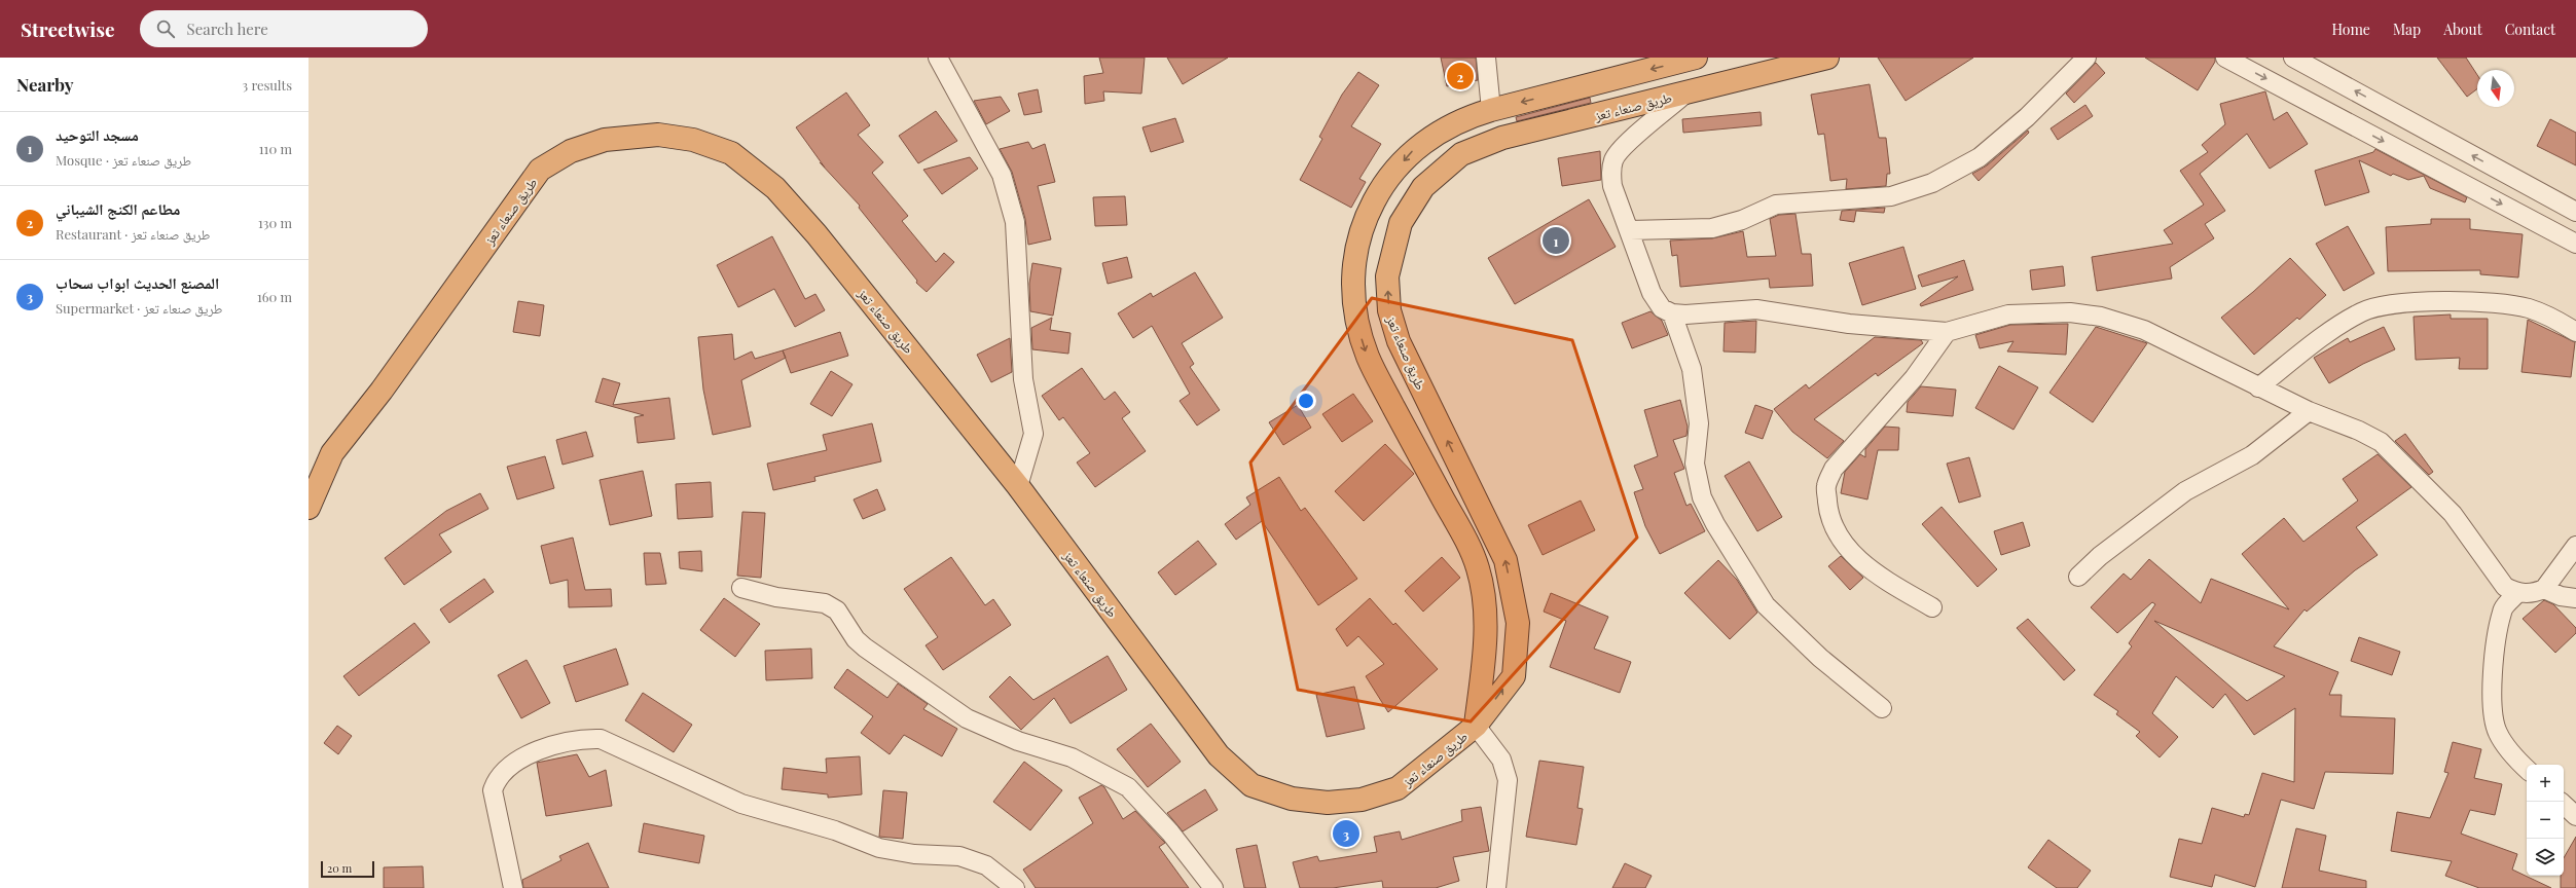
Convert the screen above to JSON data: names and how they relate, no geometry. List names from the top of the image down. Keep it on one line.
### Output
{"streets":{"highway":["طريق صنعاء تعز"]},"scale_bar":"20 m","north":"bottom","page":{"header":"Streetwise","search":"Search here","nav":["Home","Map","About","Contact"],"heading":["Nearby","3 results"],"pins":["2","1","3"],"list":[{"mark":"1","name":"مسجد التوحيد","note":"Mosque · طريق صنعاء تعز","value":"110 m"},{"mark":"2","name":"مطاعم الكنج الشيباني","note":"Restaurant · طريق صنعاء تعز","value":"130 m"},{"mark":"3","name":"المصنع الحديث ابواب سحاب","note":"Supermarket · طريق صنعاء تعز","value":"160 m"}],"map_buttons":["+","−"],"scale":"20 m"}}
